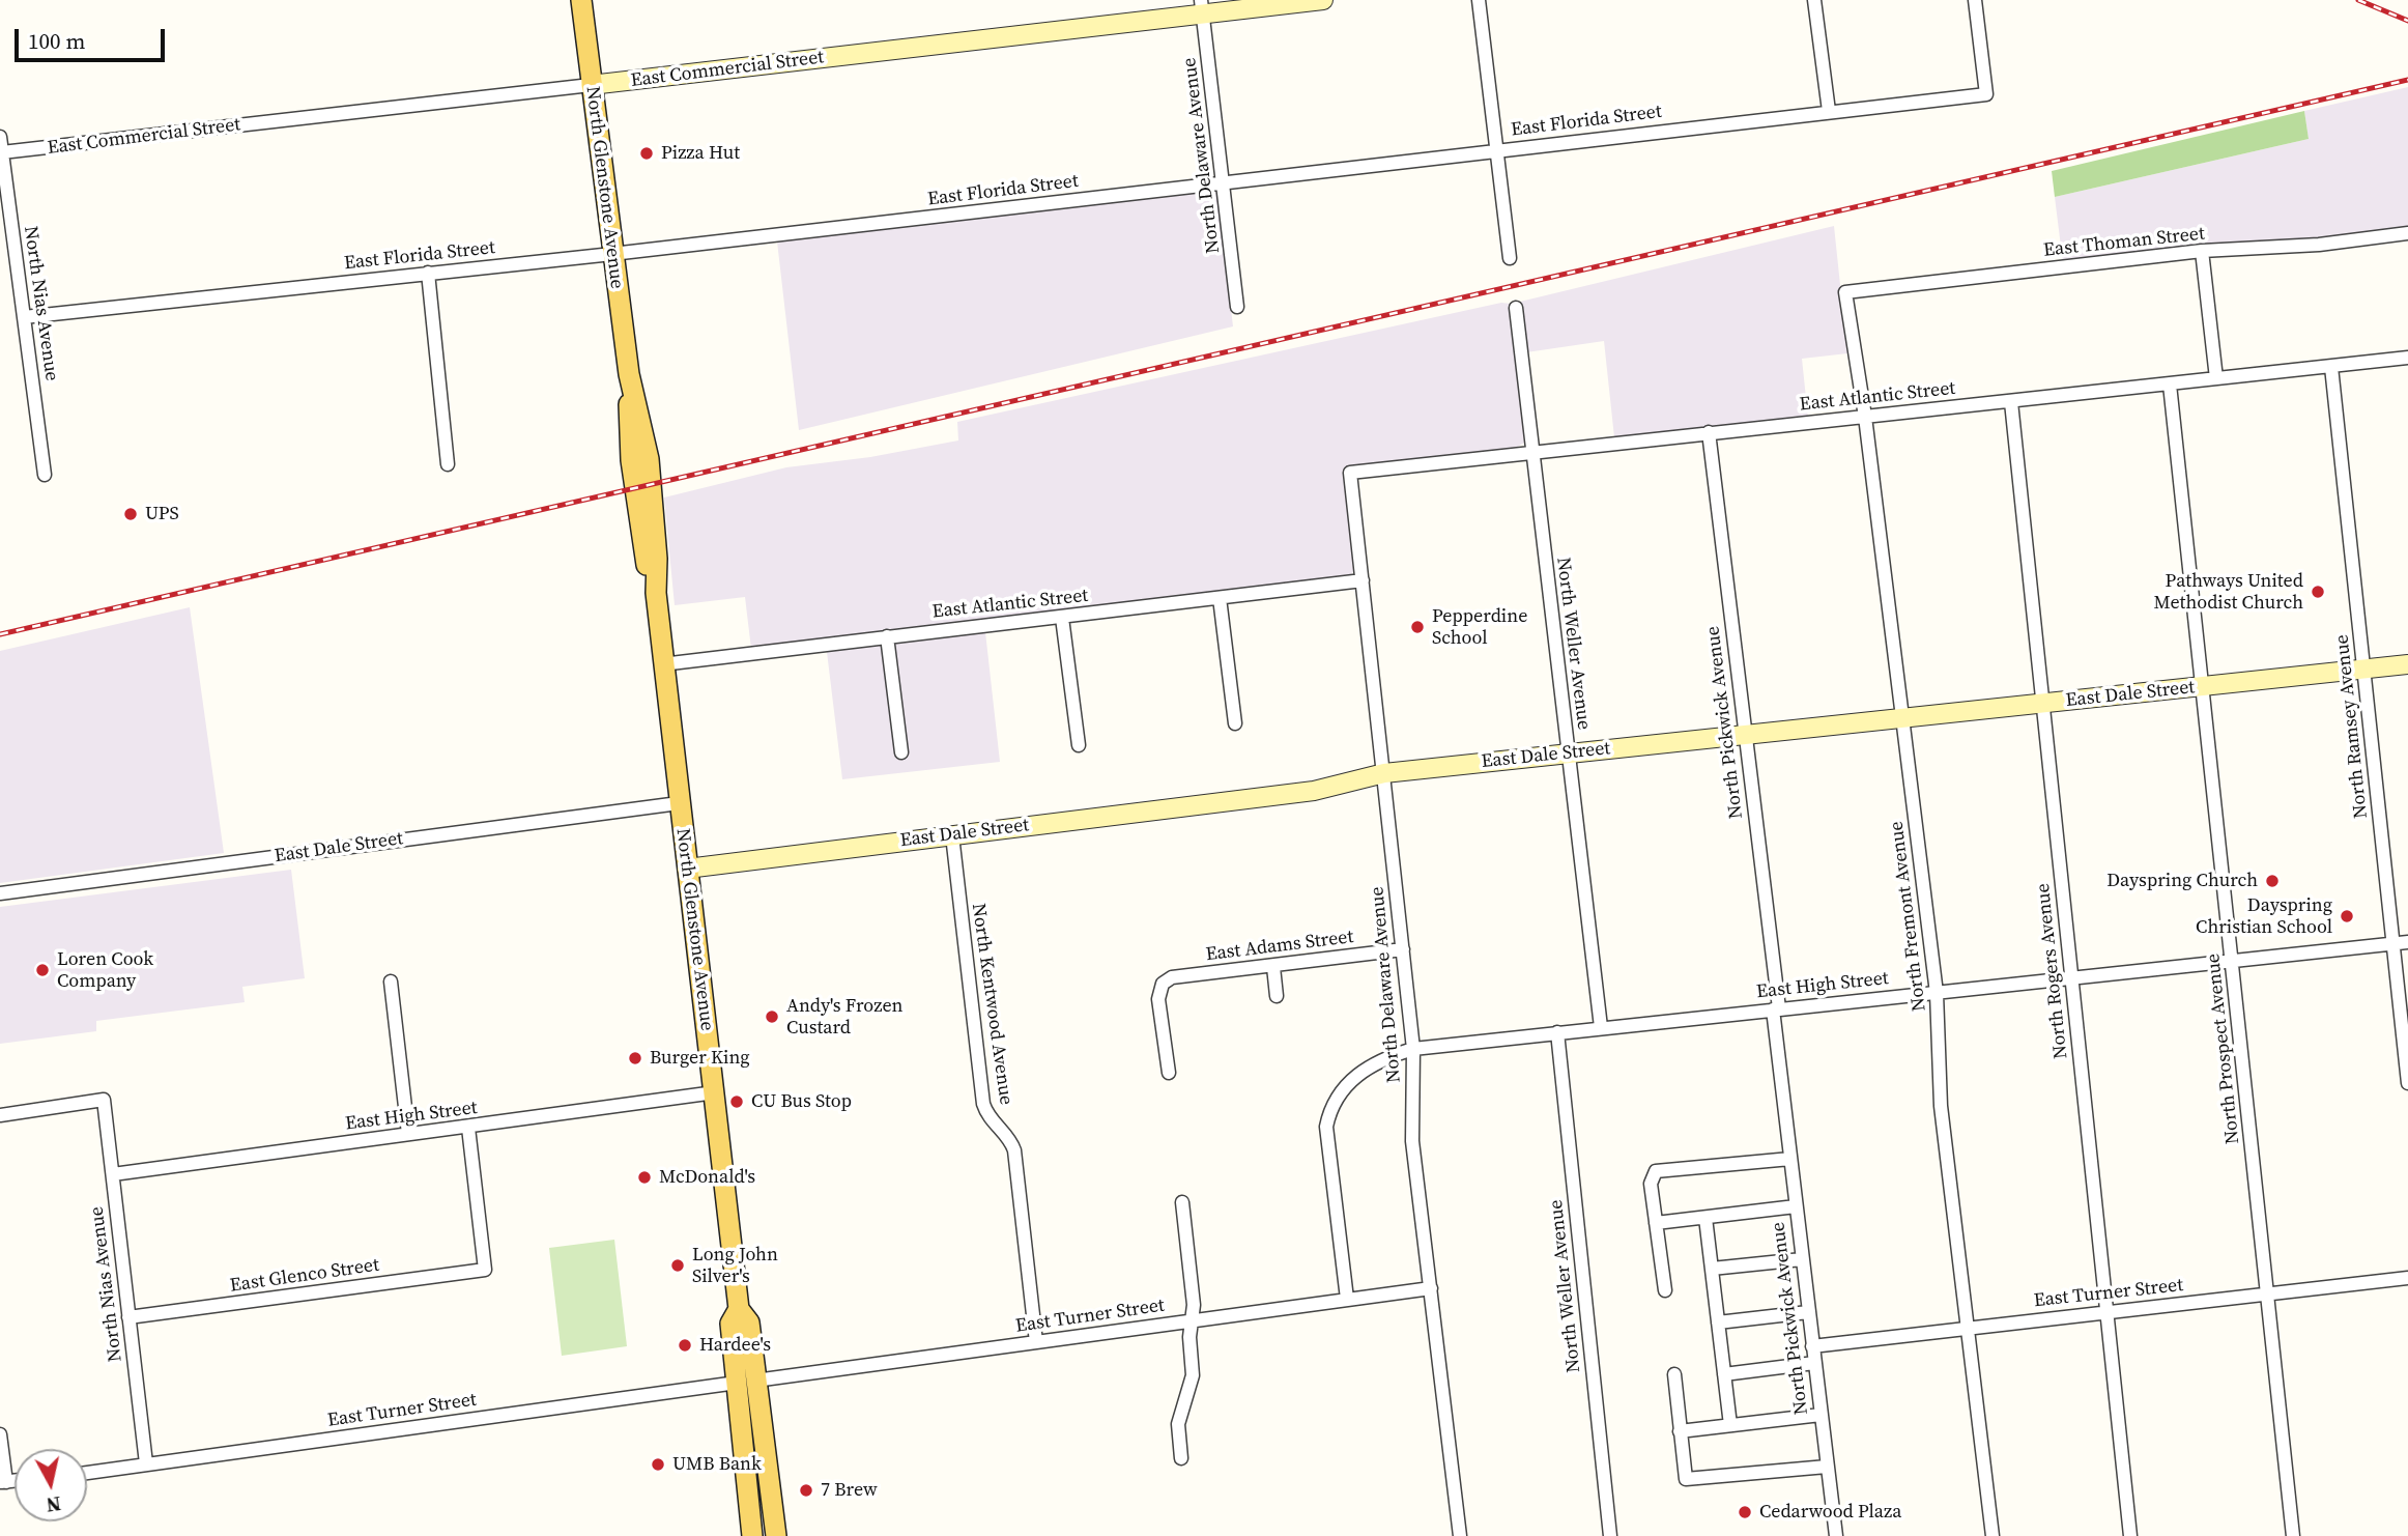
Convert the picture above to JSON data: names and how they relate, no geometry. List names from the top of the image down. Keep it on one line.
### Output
{"streets":{"main road":["North Glenstone Avenue"],"street":["East Commercial Street","East Florida Street","North Delaware Avenue","East Thoman Street","North Nias Avenue","East Atlantic Street","North Weller Avenue","East Dale Street","North Pickwick Avenue","North Ramsey Avenue","North Fremont Avenue","East Adams Street","North Rogers Avenue","East High Street","North Kentwood Avenue","North Prospect Avenue","East Glenco Street","East Turner Street"]},"crossings":[["East Commercial Street","North Delaware Avenue"],["East Commercial Street","North Glenstone Avenue"],["East Commercial Street","North Nias Avenue"],["East Florida Street","North Delaware Avenue"],["East Florida Street","North Glenstone Avenue"],["East Florida Street","North Nias Avenue"],["North Delaware Avenue","East Atlantic Street"],["North Delaware Avenue","East Dale Street"],["North Delaware Avenue","East Adams Street"],["North Delaware Avenue","East High Street"],["North Delaware Avenue","East Turner Street"],["North Glenstone Avenue","East Atlantic Street"],["North Glenstone Avenue","East Dale Street"],["North Glenstone Avenue","East High Street"],["North Glenstone Avenue","East Turner Street"],["East Thoman Street","North Fremont Avenue"],["North Nias Avenue","East High Street"],["North Nias Avenue","East Glenco Street"],["North Nias Avenue","East Turner Street"],["East Atlantic Street","North Weller Avenue"],["East Atlantic Street","North Pickwick Avenue"],["East Atlantic Street","North Ramsey Avenue"],["East Atlantic Street","North Fremont Avenue"],["East Atlantic Street","North Rogers Avenue"],["East Atlantic Street","North Prospect Avenue"],["North Weller Avenue","East Dale Street"],["North Weller Avenue","East High Street"],["East Dale Street","North Pickwick Avenue"],["East Dale Street","North Ramsey Avenue"],["East Dale Street","North Fremont Avenue"],["East Dale Street","North Rogers Avenue"],["East Dale Street","North Kentwood Avenue"],["East Dale Street","North Prospect Avenue"],["North Pickwick Avenue","East High Street"],["North Pickwick Avenue","East Turner Street"],["North Ramsey Avenue","East High Street"],["North Fremont Avenue","East High Street"],["North Fremont Avenue","East Turner Street"],["North Rogers Avenue","East High Street"],["North Rogers Avenue","East Turner Street"],["East High Street","North Prospect Avenue"],["East High Street","East Glenco Street"],["East High Street","East Turner Street"],["North Kentwood Avenue","East Turner Street"],["North Prospect Avenue","East Turner Street"]],"places":["Pizza Hut","UPS","Pathways United Methodist Church","Pepperdine School","Dayspring Church","Dayspring Christian School","Loren Cook Company","Andy's Frozen Custard","Burger King","CU Bus Stop","McDonald's","Long John Silver's","Hardee's","UMB Bank","7 Brew","Cedarwood Plaza"],"scale_bar":"100 m","north":"bottom"}
